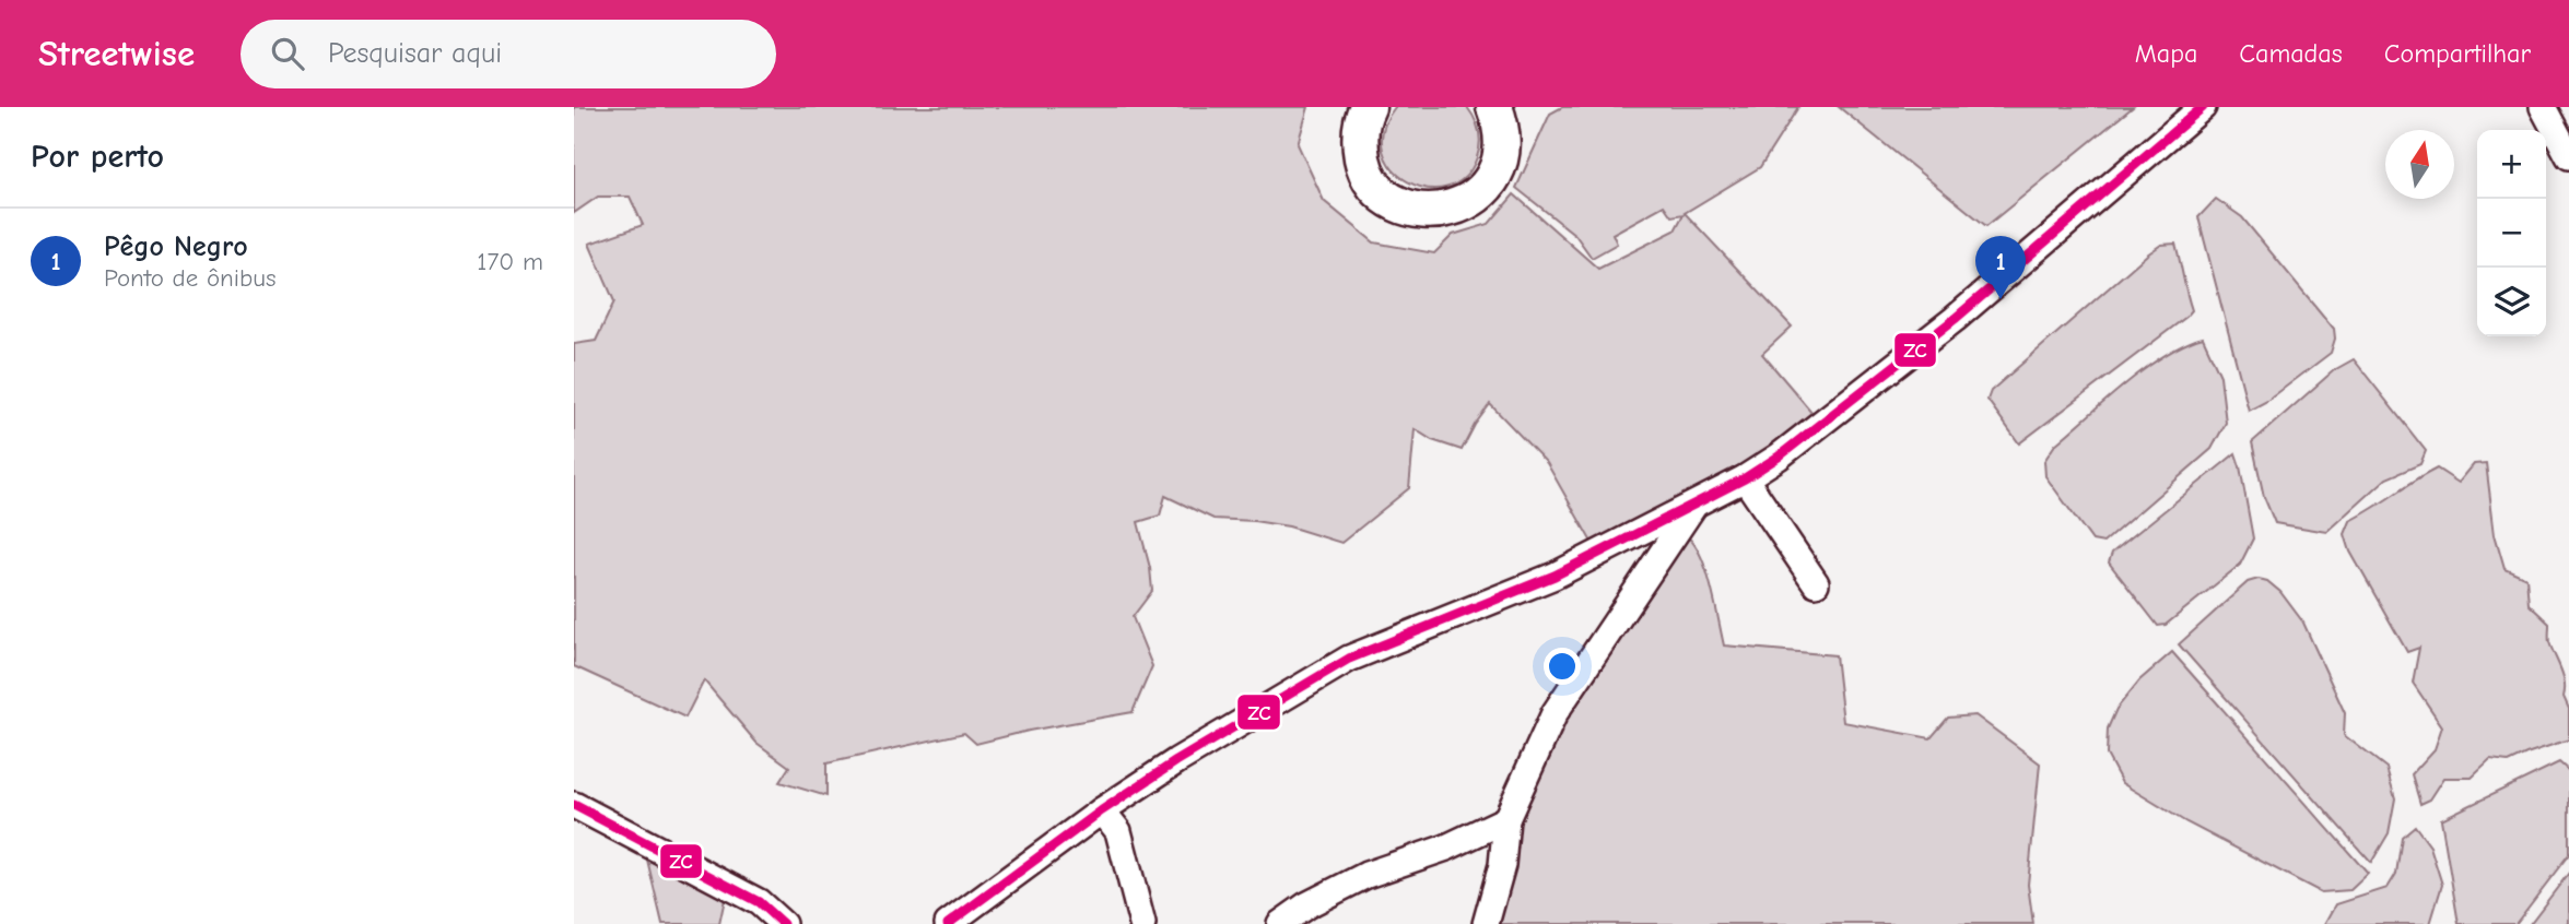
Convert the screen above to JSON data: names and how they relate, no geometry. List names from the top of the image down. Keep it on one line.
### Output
{"lines":["transit line ZC"],"north":"top","page":{"header":"Streetwise","search":"Pesquisar aqui","nav":["Mapa","Camadas","Compartilhar"],"heading":"Por perto","map_buttons":["+","−"],"list":[{"mark":"1","name":"Pêgo Negro","note":"Ponto de ônibus","value":"170 m"}],"pins":"1"}}
